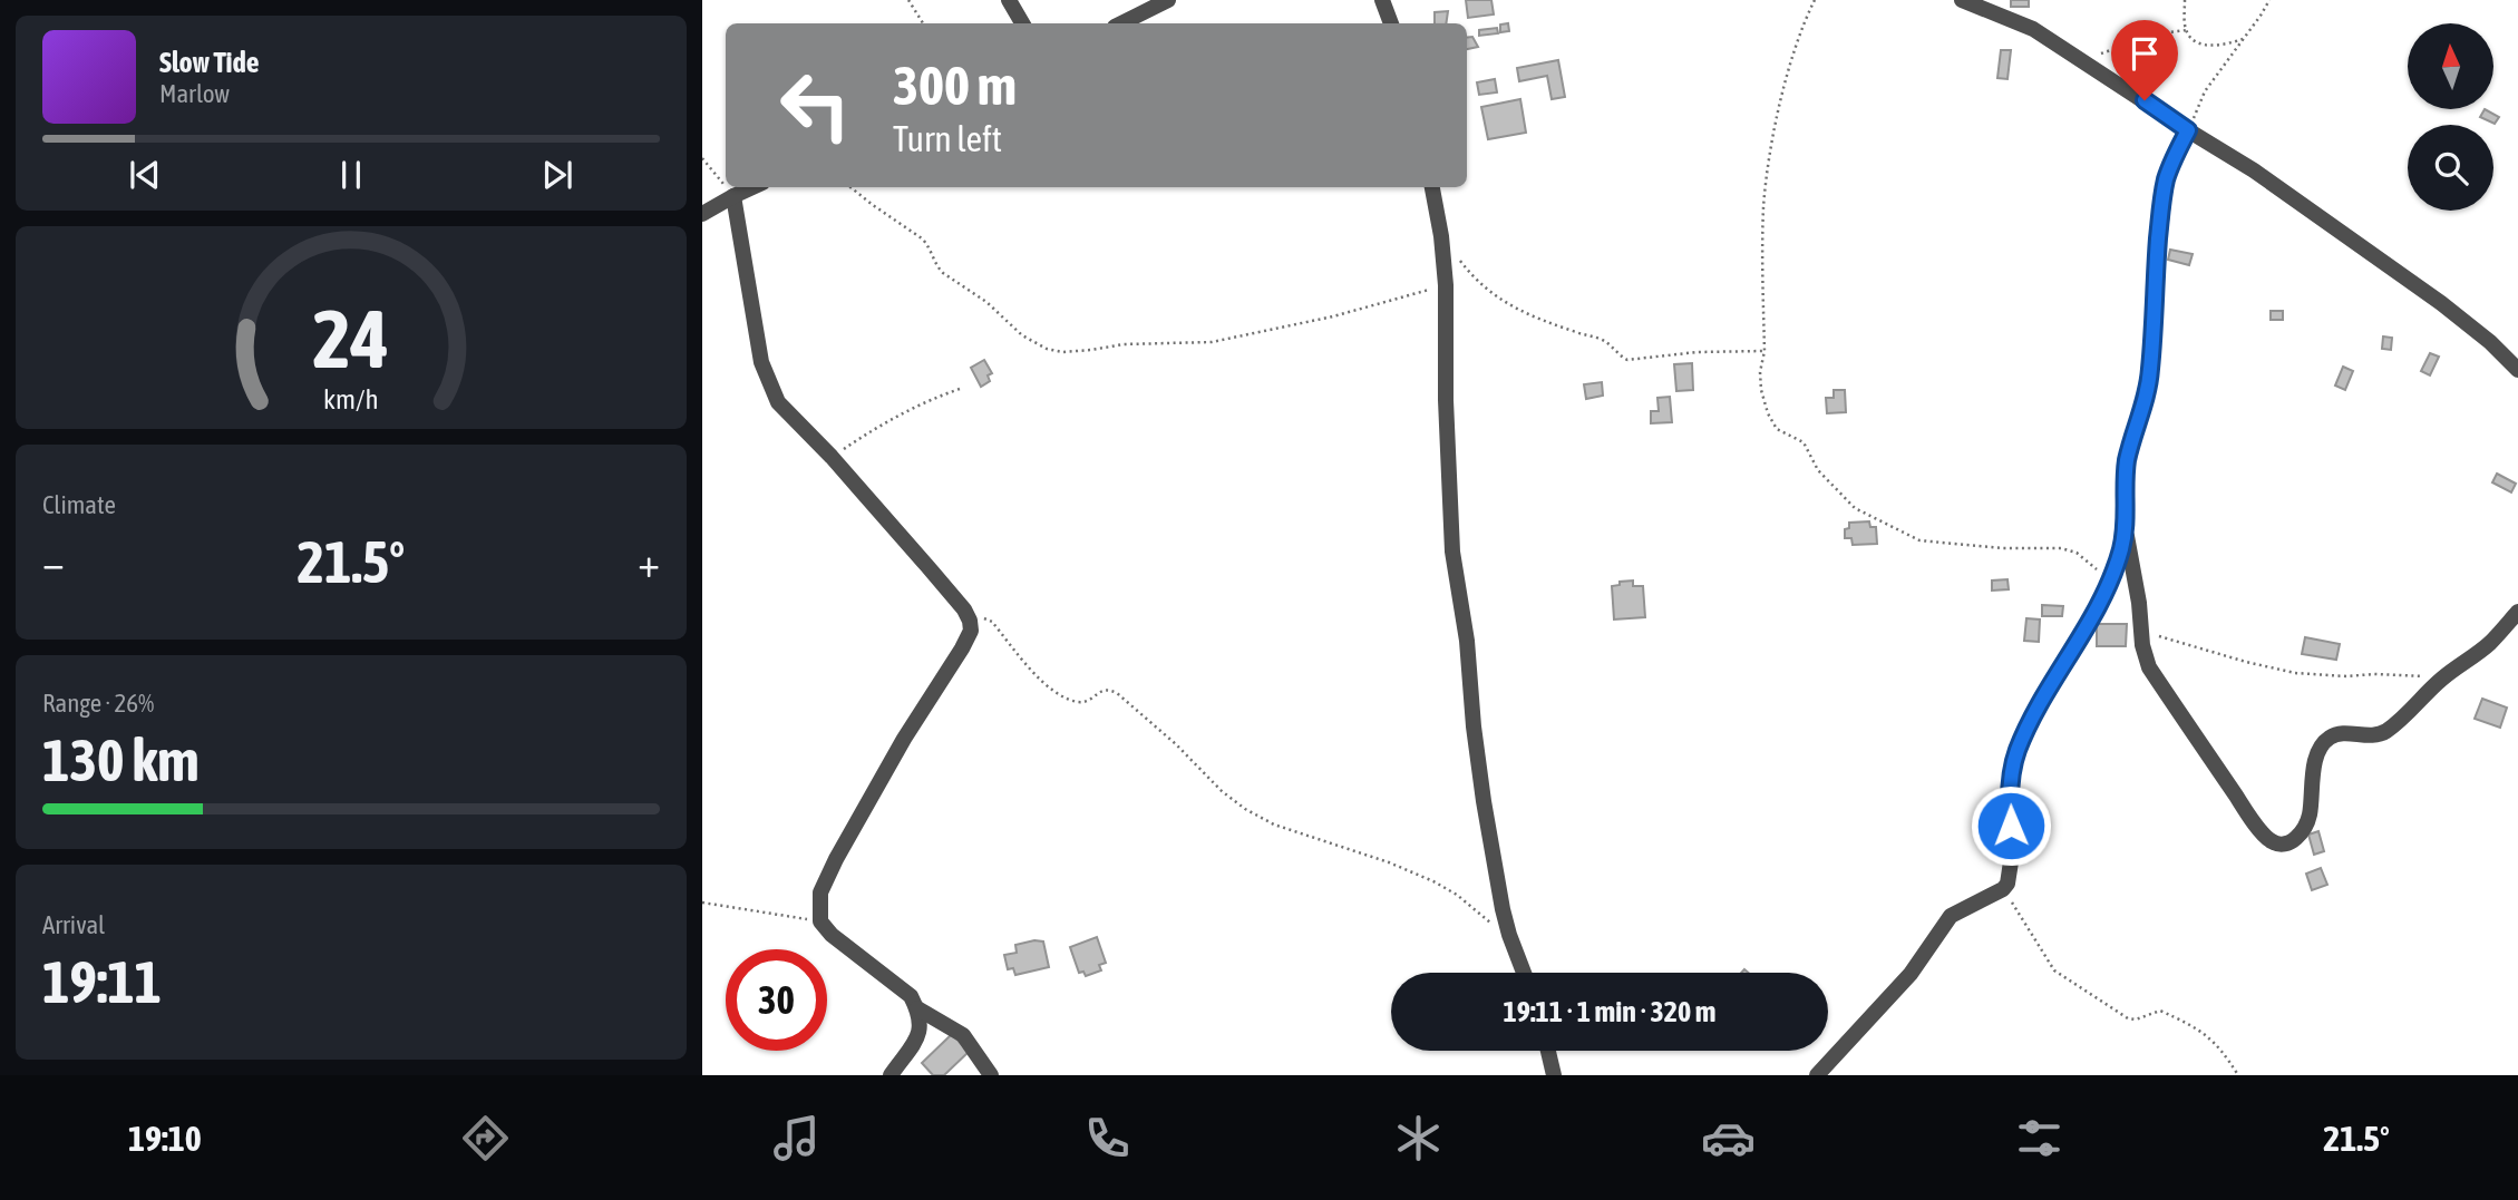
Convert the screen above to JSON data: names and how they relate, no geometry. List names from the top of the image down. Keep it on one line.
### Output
{"north":"top","page":{"turn":["300 m","Turn left"],"song":["Slow Tide","Marlow"],"tile":["Climate",["Range · 26%","130 km"],["Arrival","19:11"]],"heat":["−","21.5°","+"],"limit":"30","trip":"19:11 · 1 min · 320 m","tabs":["19:10","21.5°"],"gauge":["24","km/h"]}}
